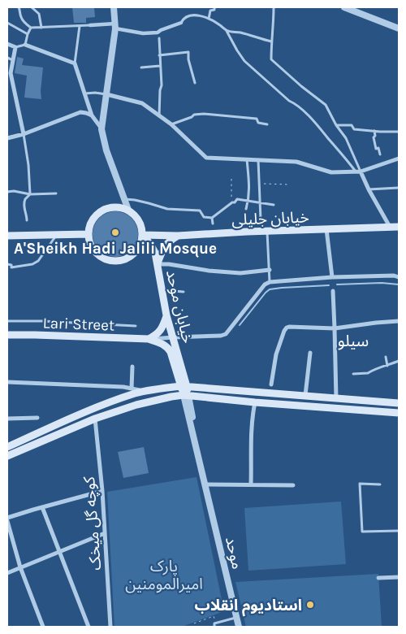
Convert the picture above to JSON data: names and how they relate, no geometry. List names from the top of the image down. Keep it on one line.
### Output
{"streets":{"main road":["خیابان جلیلی","خیابان موحد","Lari Street"],"street":["کوچه گل میخک","موحد"]},"crossings":[["خیابان جلیلی","خیابان موحد"],["خیابان موحد","Lari Street"]],"districts":["سیلو"],"parks":["پارک امیرالمومنین"],"places":["A'Sheikh Hadi Jalili Mosque","استادیوم انقلاب"]}
